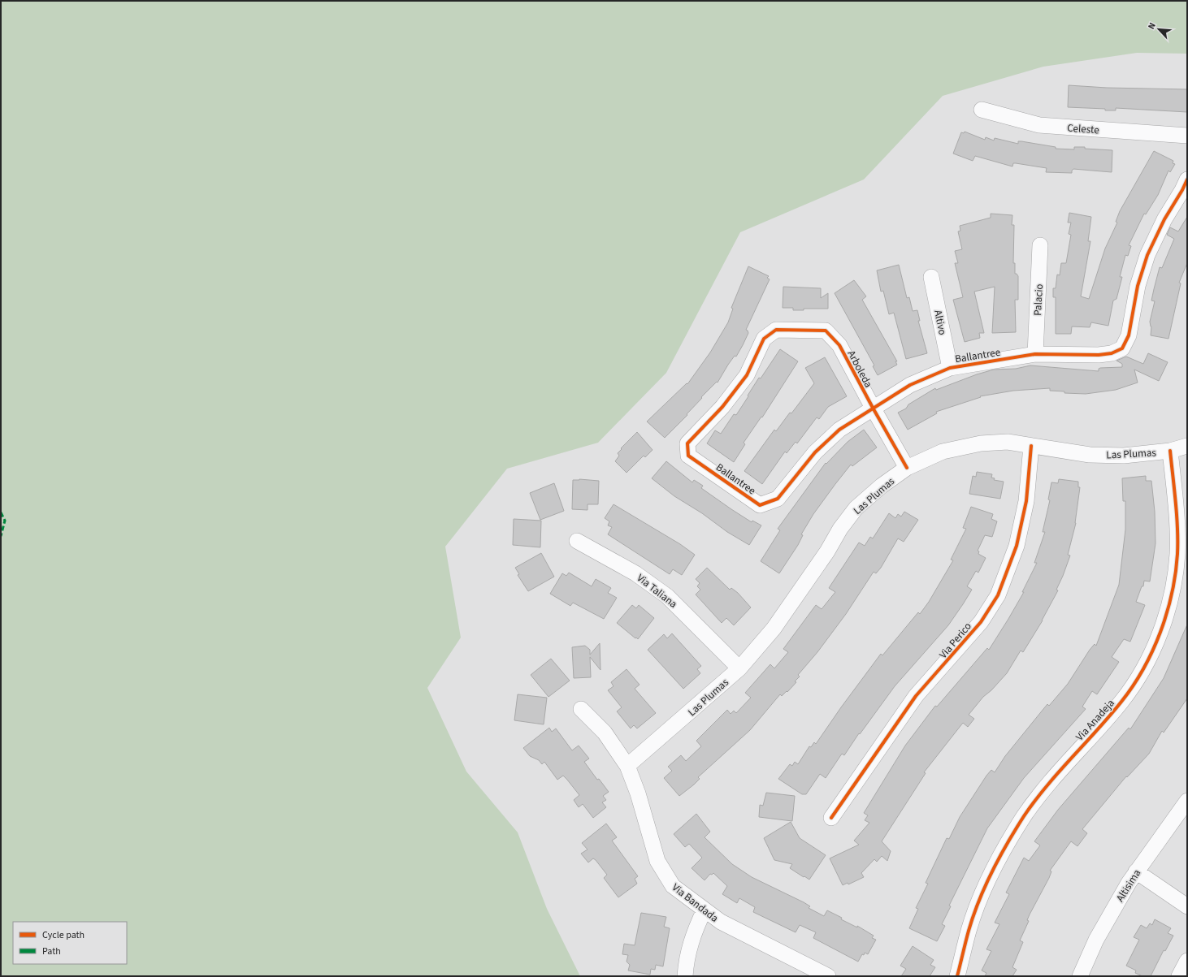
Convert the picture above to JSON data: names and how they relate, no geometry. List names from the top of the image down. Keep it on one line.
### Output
{"streets":{"street":["Celeste","Palacio","Altivo","Ballantree","Arboleda","Las Plumas","Via Taliana","Via Perico","Via Anadeja","Altisima","Via Bandada"]},"crossings":[["Palacio","Ballantree"],["Altivo","Ballantree"],["Ballantree","Arboleda"],["Arboleda","Las Plumas"],["Las Plumas","Via Taliana"],["Las Plumas","Via Perico"],["Las Plumas","Via Anadeja"],["Las Plumas","Via Bandada"]],"legend":["Cycle path","Path"],"north":"top left"}
